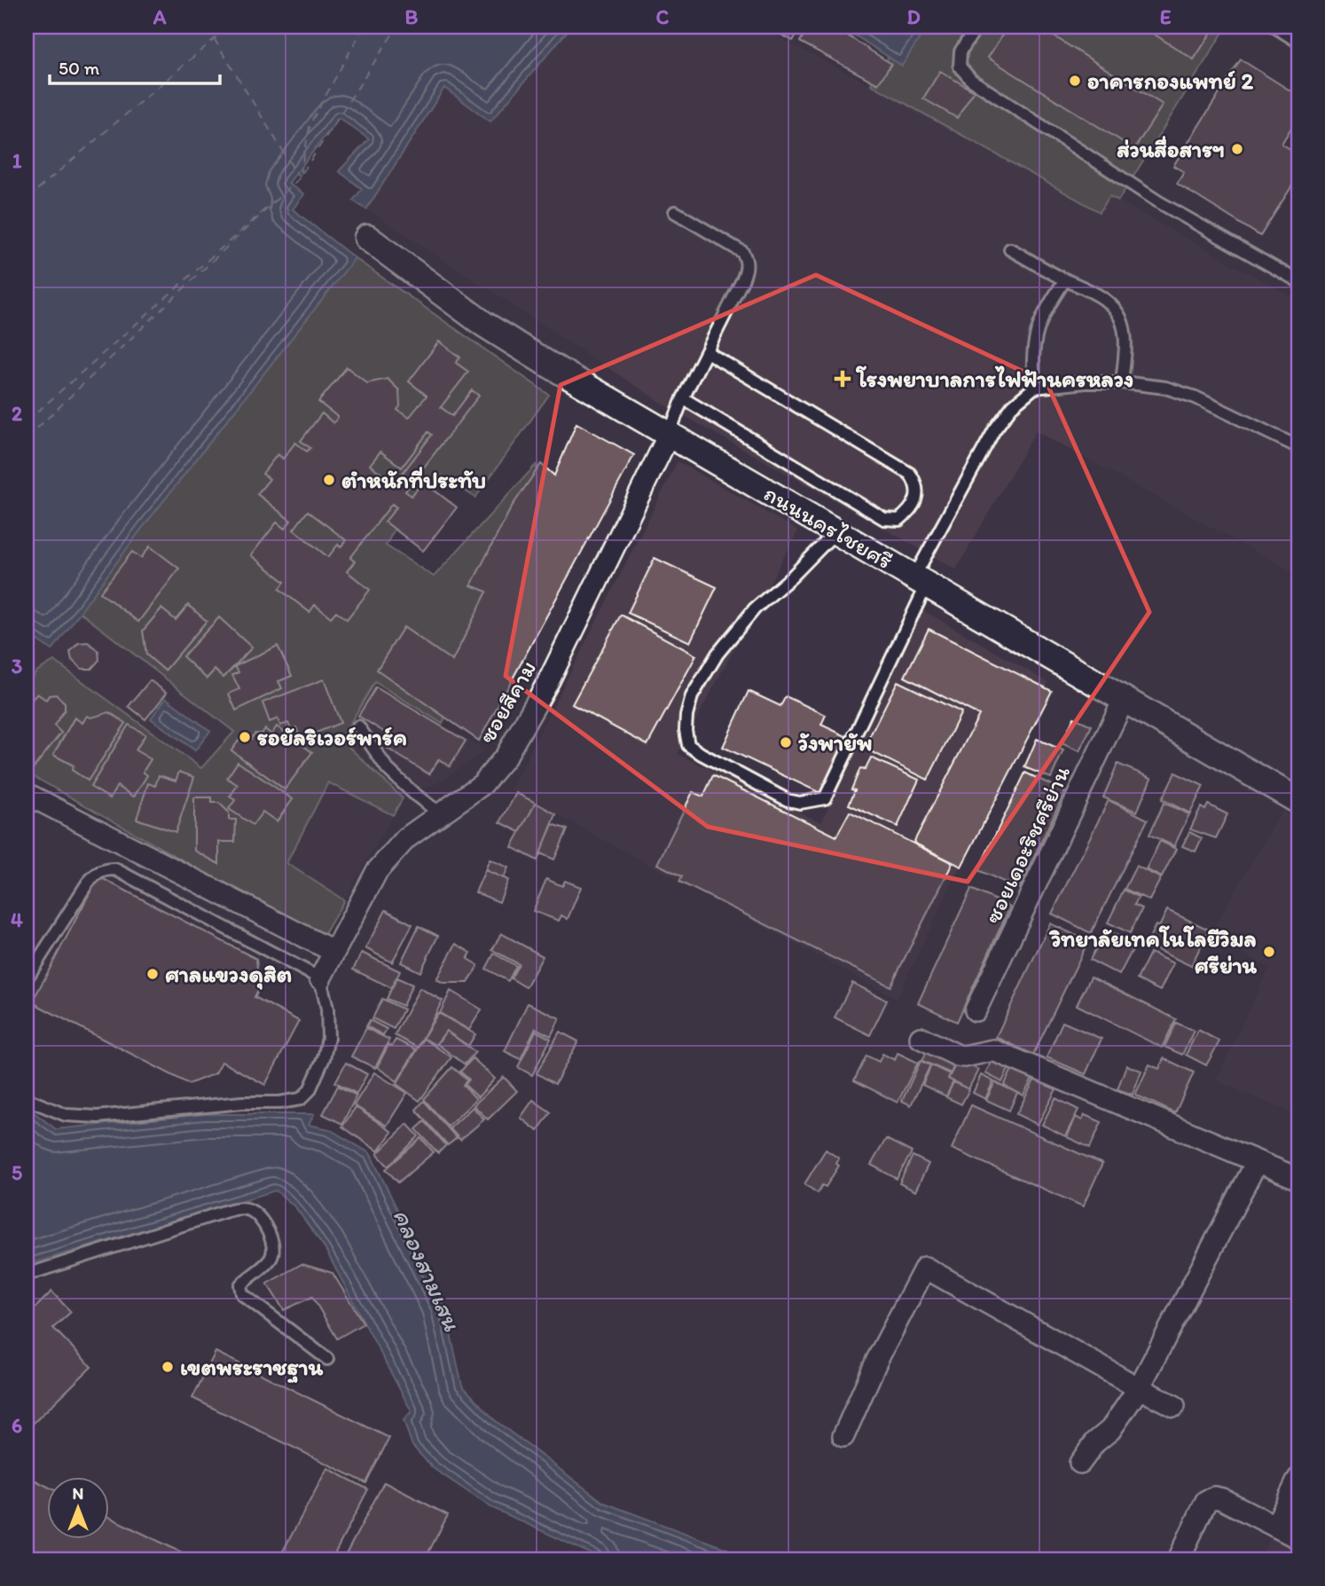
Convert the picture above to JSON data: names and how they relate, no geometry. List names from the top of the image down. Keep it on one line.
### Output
{"streets":{"street":["ถนนนครไชยศรี","ซอยสีคาม","ซอยเดอะริชศรีย่าน"]},"crossings":[["ถนนนครไชยศรี","ซอยสีคาม"],["ถนนนครไชยศรี","ซอยเดอะริชศรีย่าน"]],"water":["คลองสามเสน"],"places":{"other":["อาคารกองแพทย์ 2","ส่วนสื่อสารฯ","ตำหนักที่ประทับ","รอยัลริเวอร์พาร์ค","วังพายัพ","วิทยาลัยเทคโนโลยีวิมล ศรีย่าน","ศาลแขวงดุสิต","เขตพระราชฐาน"],"health":["โรงพยาบาลการไฟฟ้านครหลวง"]},"scale_bar":"50 m","north":"top","grid":{"columns":["A","B","C","D","E"],"rows":["1","2","3","4","5","6"]}}
